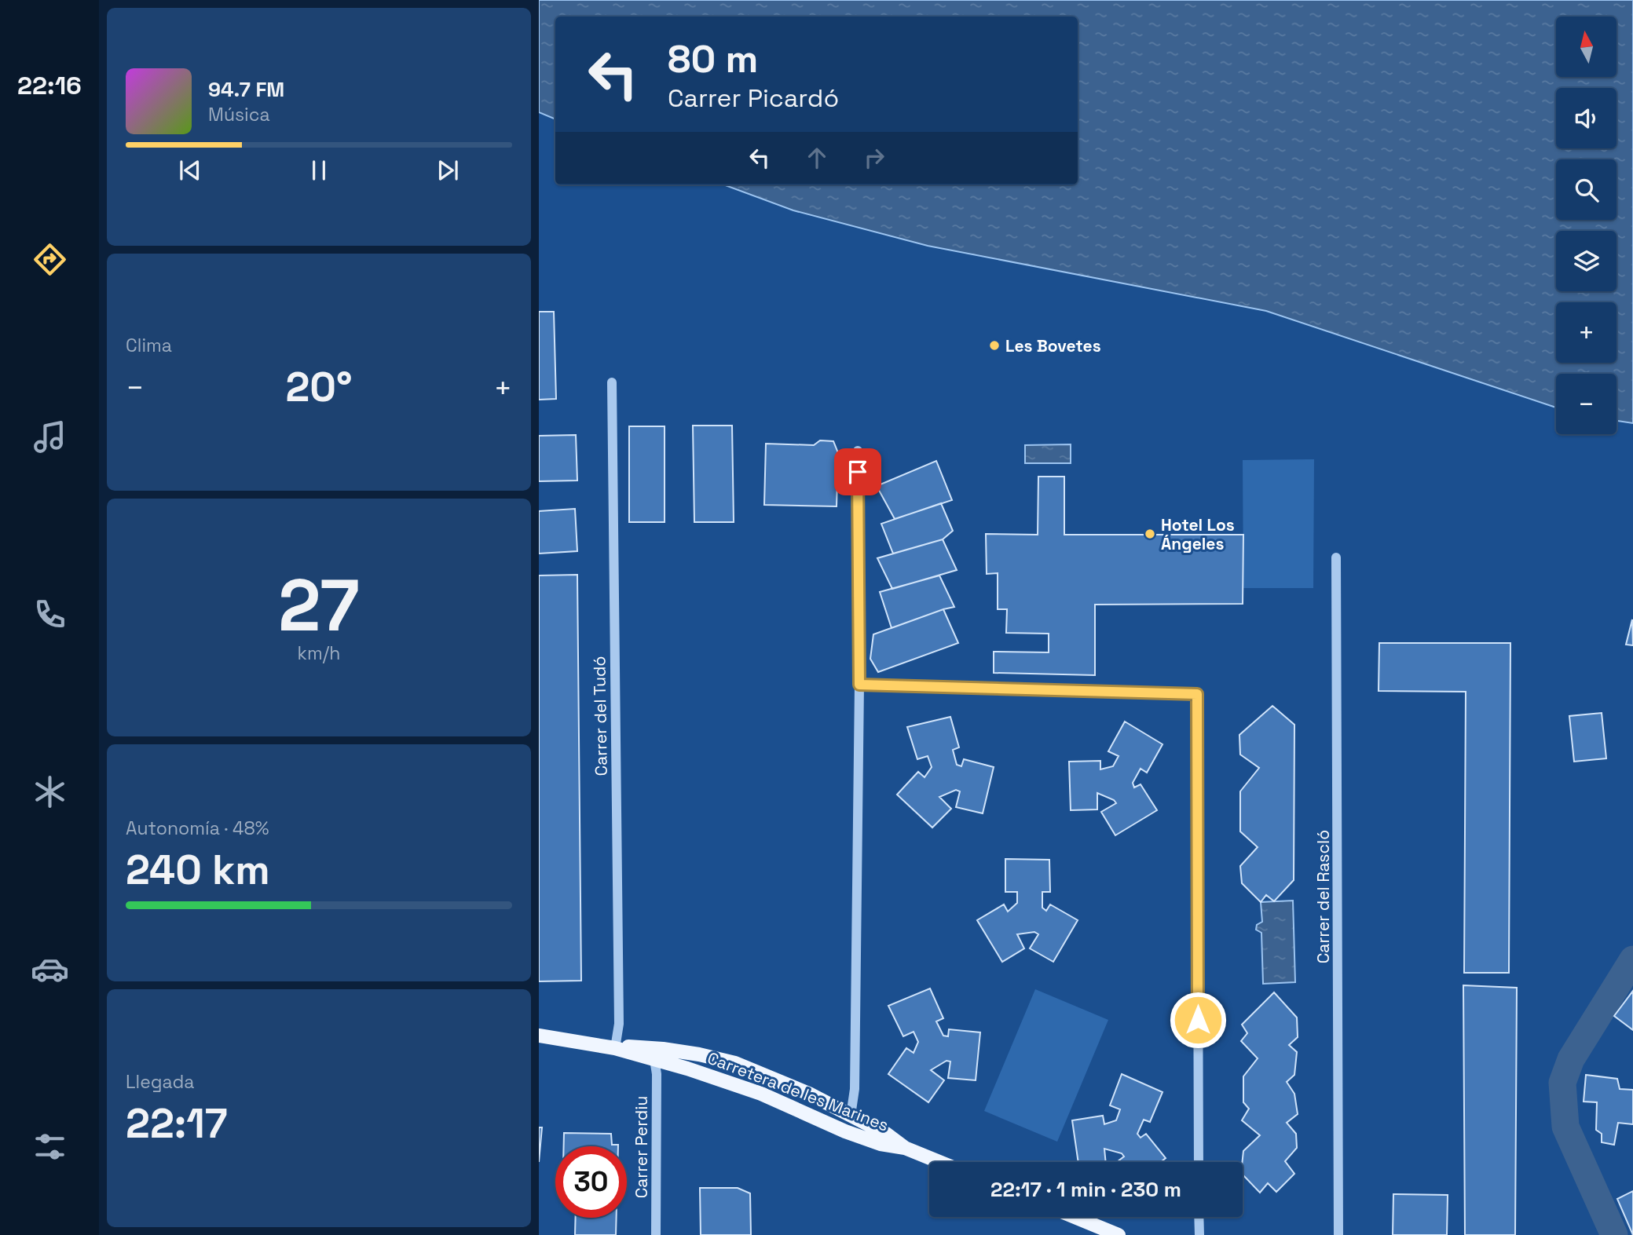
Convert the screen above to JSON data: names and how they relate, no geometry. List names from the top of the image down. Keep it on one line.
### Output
{"streets":{"main road":["Carretera de les Marines"],"street":["Carrer del Tudó","Carrer del Rascló","Carrer Perdiu"]},"crossings":[["Carrer del Tudó","Carretera de les Marines"],["Carretera de les Marines","Carrer Perdiu"]],"places":["Les Bovetes","Hotel Los Ángeles"],"north":"top","page":{"tabs":"22:16","map_buttons":["+","−"],"turn":["80 m","Carrer Picardó"],"song":["94.7 FM","Música"],"tile":["Clima",["27","km/h"],["Autonomía · 48%","240 km"],["Llegada","22:17"]],"heat":["−","20°","+"],"limit":"30","trip":"22:17 · 1 min · 230 m"}}
